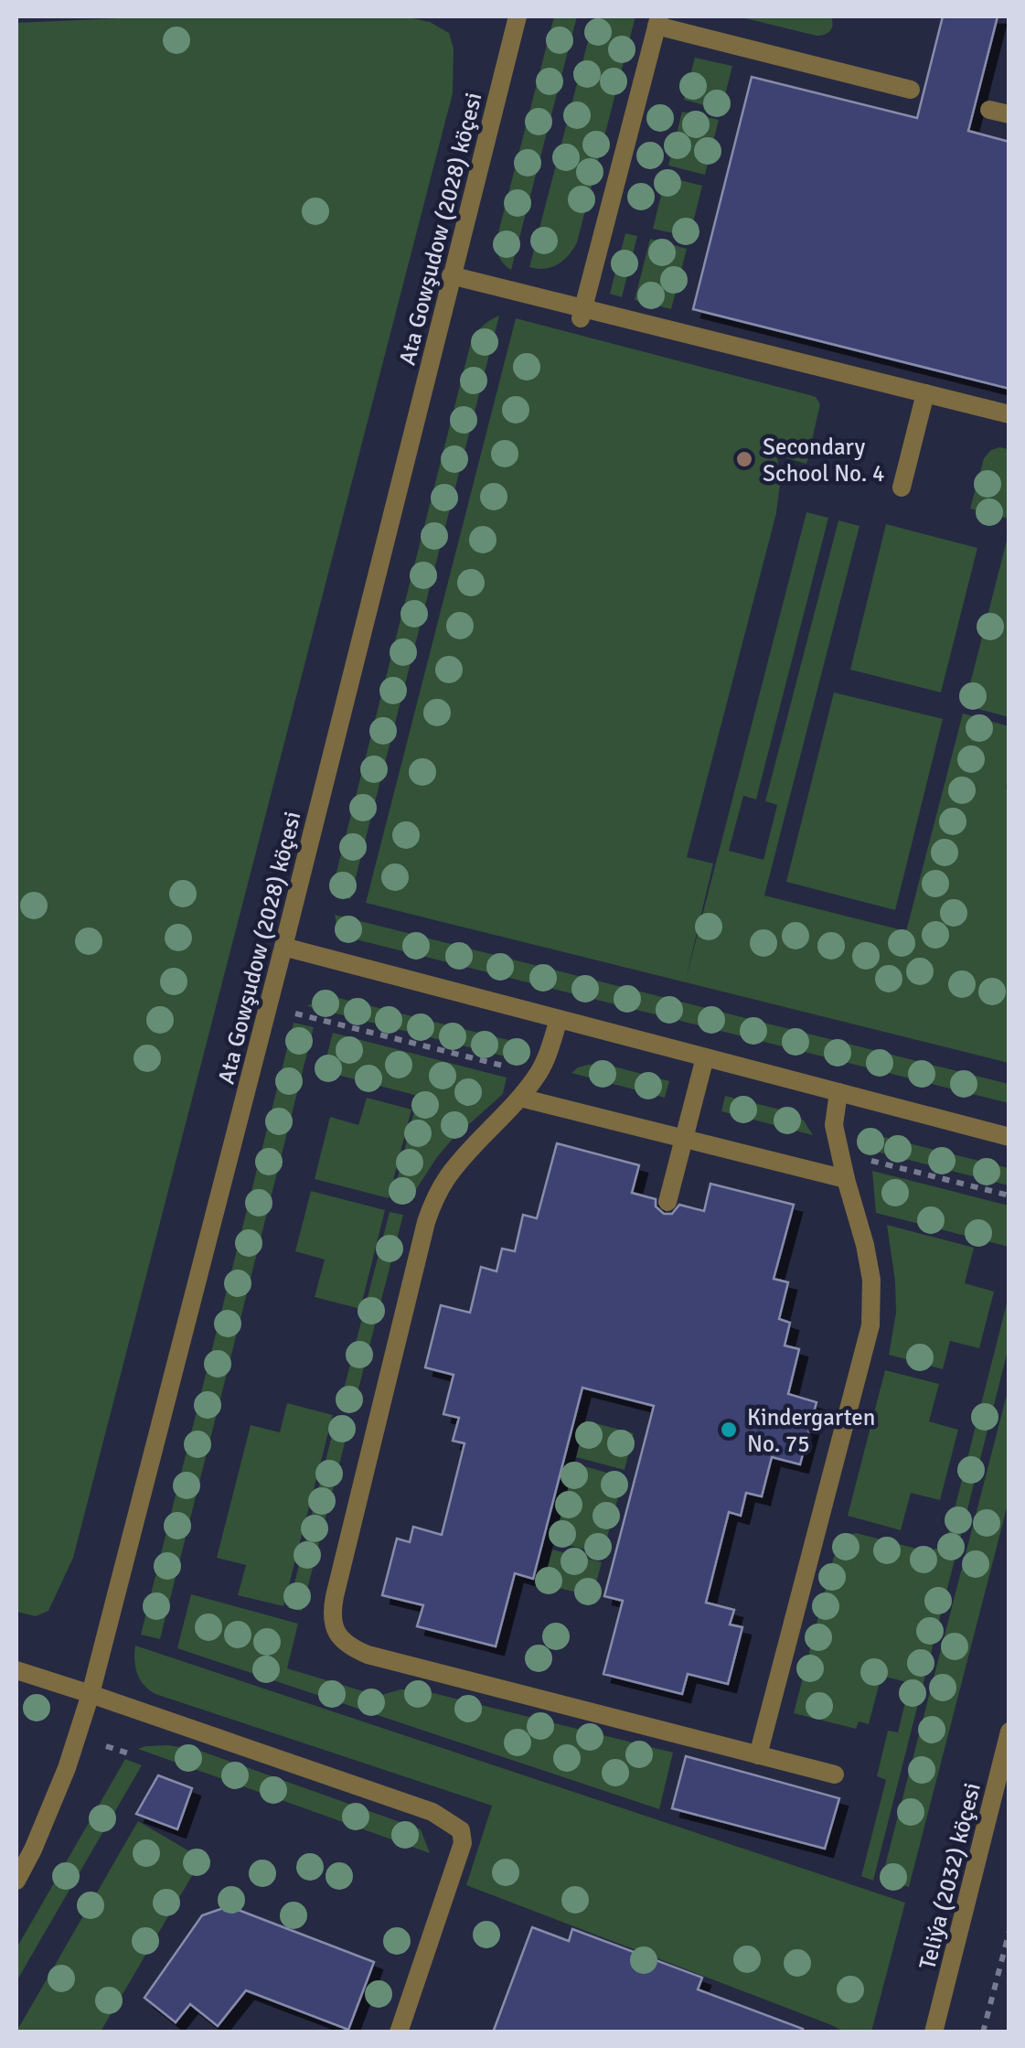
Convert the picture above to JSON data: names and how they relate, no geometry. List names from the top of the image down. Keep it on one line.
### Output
{"streets":{"street":["Ata Gowşudow (2028) köçesi","Teliýa (2032) köçesi"]},"places":["Secondary School No. 4","Kindergarten No. 75"]}
